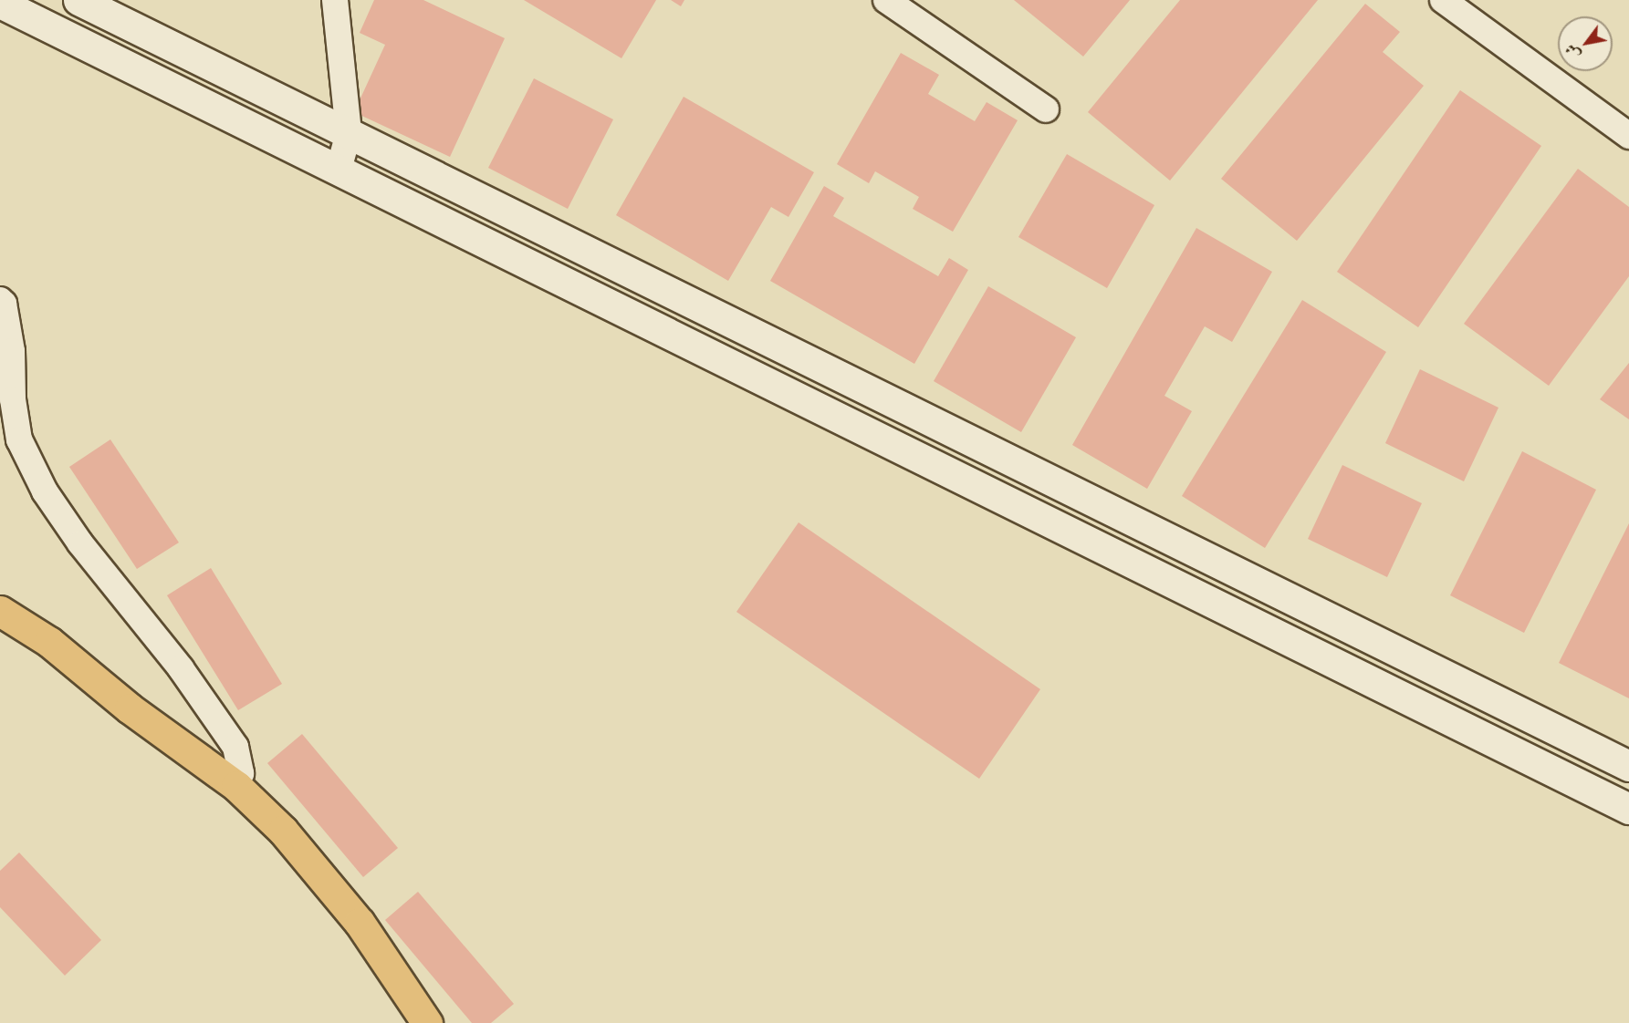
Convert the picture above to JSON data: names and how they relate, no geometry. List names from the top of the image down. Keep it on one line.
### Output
{"north":"bottom left"}
